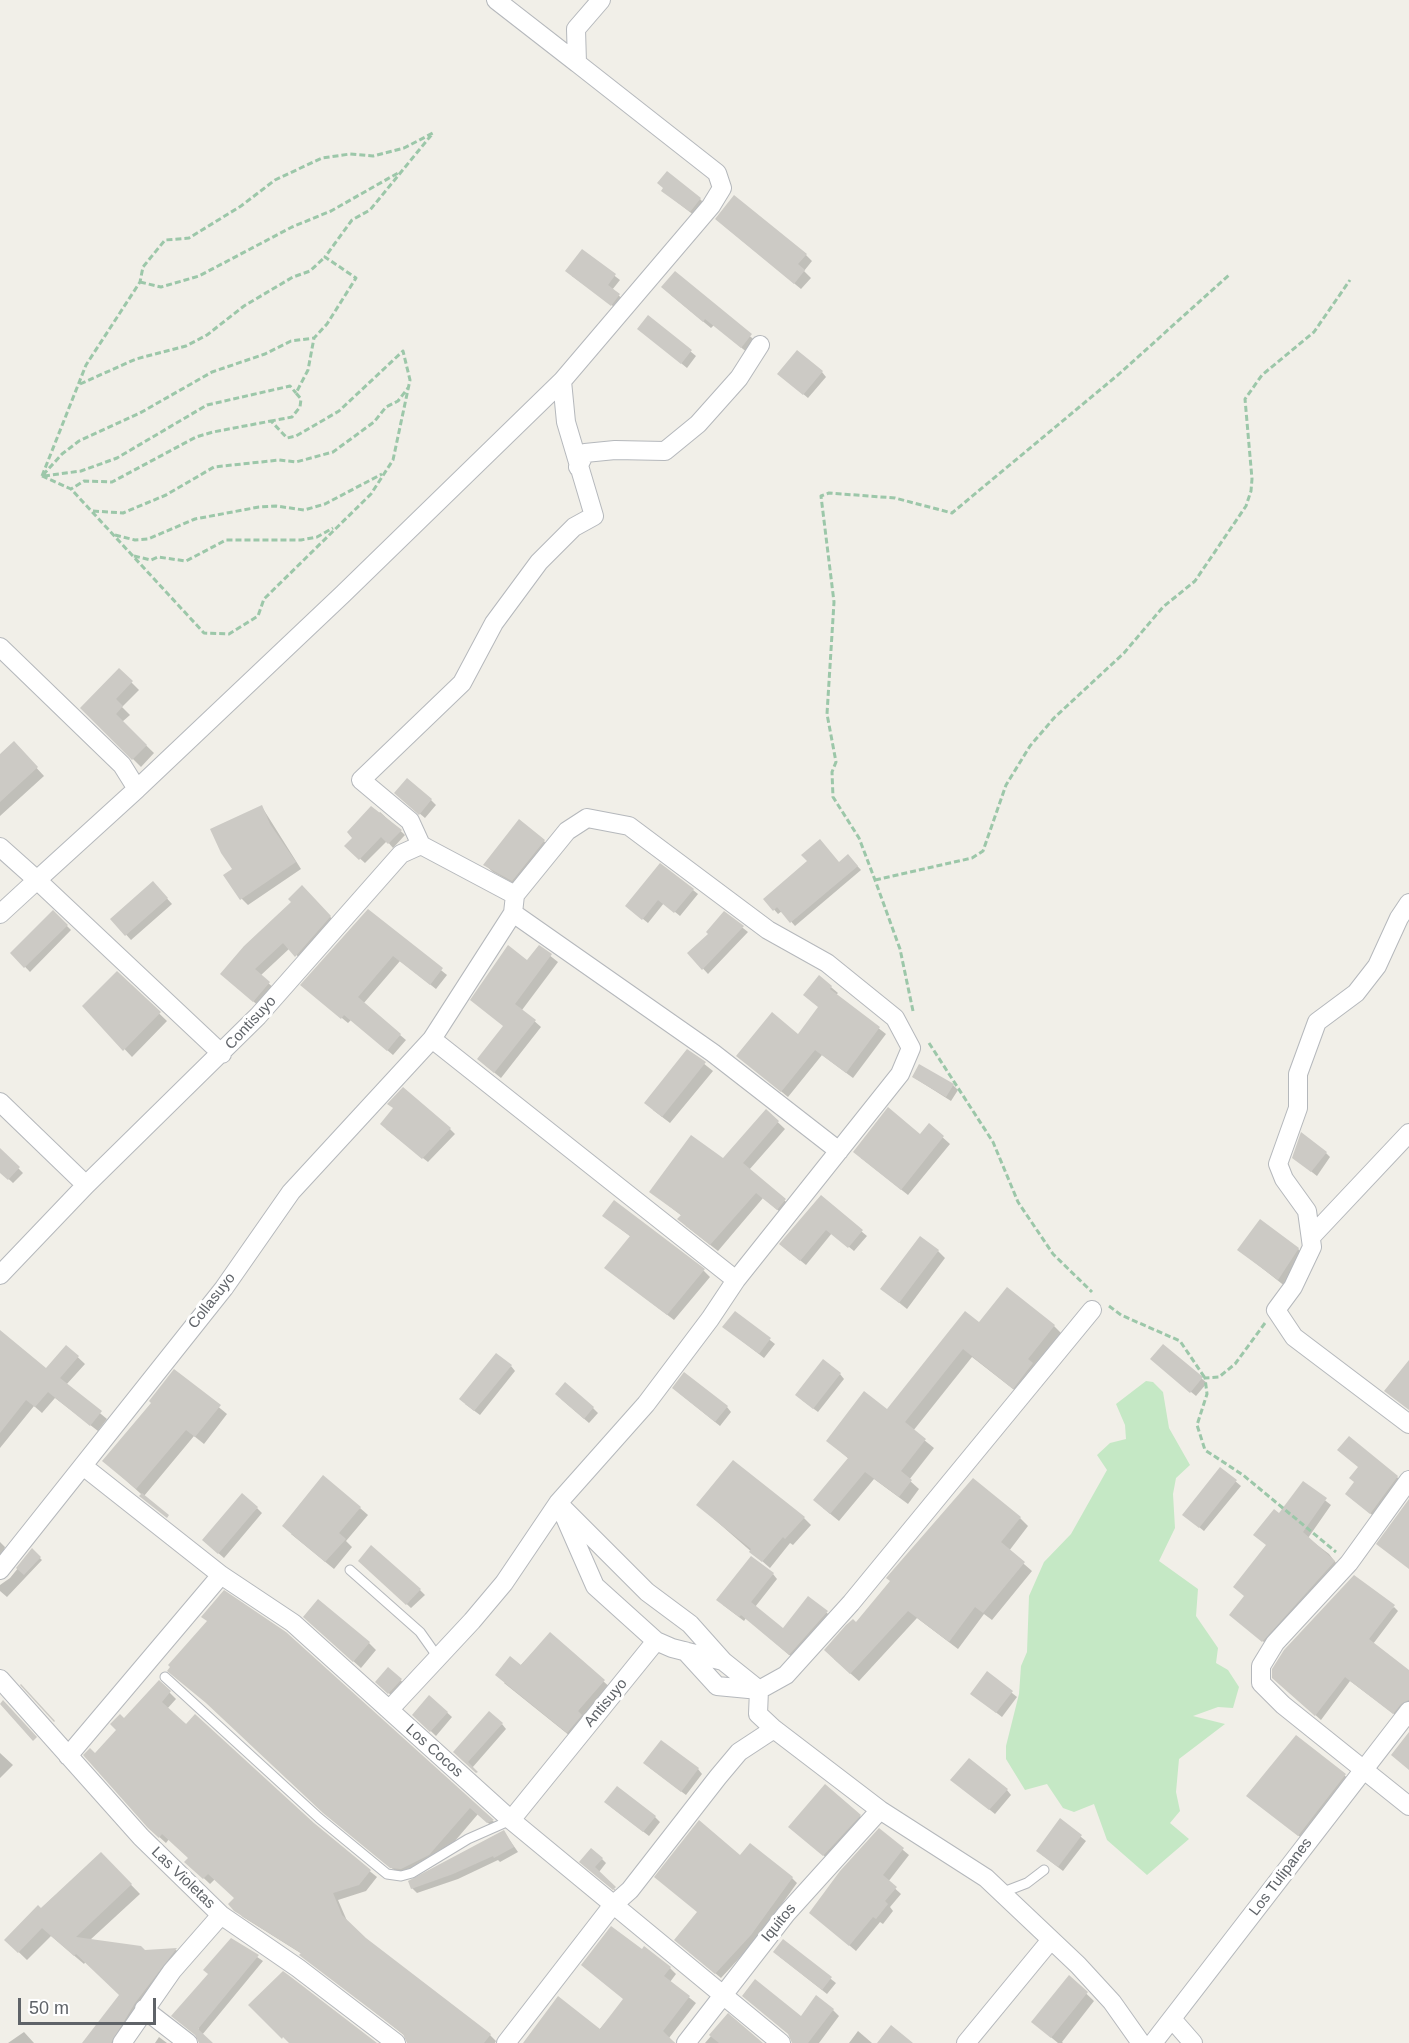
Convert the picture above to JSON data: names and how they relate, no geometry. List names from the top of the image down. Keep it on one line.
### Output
{"streets":{"street":["Contisuyo","Collasuyo","Antisuyo","Los Cocos","Los Tulipanes","Las Violetas","Iquitos"]},"crossings":[["Collasuyo","Los Cocos"],["Antisuyo","Los Cocos"],["Los Cocos","Iquitos"]],"scale_bar":"50 m"}
